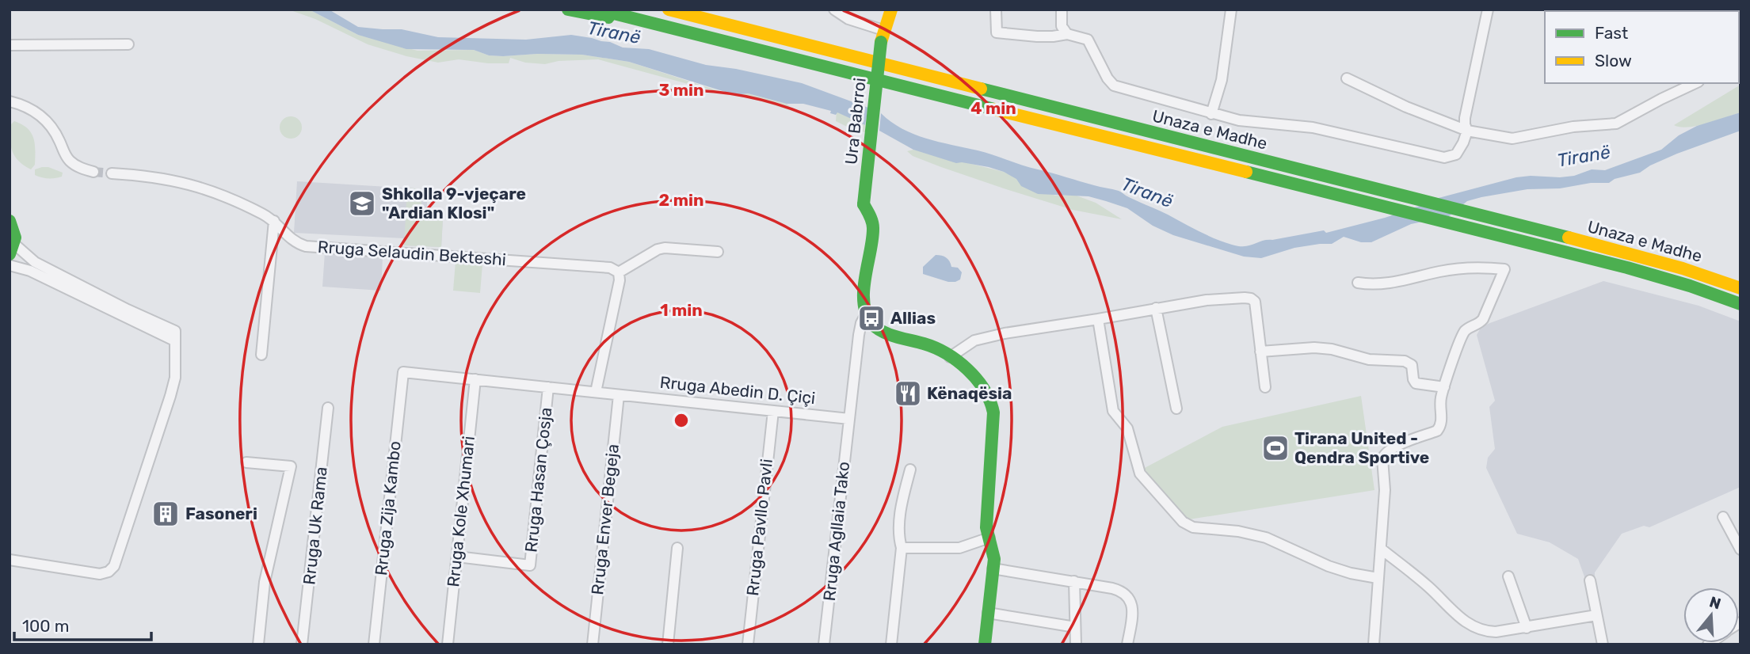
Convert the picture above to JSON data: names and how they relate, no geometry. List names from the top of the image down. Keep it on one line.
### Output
{"streets":{"main road":["Ura Babrroi","Unaza e Madhe"],"street":["Rruga Selaudin Bekteshi","Rruga Abedin D. Çiçi","Rruga Hasan Çosja","Rruga Zija Kambo","Rruga Kole Xhumari","Rruga Enver Begeja","Rruga Uk Rama","Rruga Pavllo Pavli","Rruga Agllaia Tako"]},"crossings":[["Rruga Abedin D. Çiçi","Rruga Hasan Çosja"],["Rruga Abedin D. Çiçi","Rruga Zija Kambo"],["Rruga Abedin D. Çiçi","Rruga Kole Xhumari"],["Rruga Abedin D. Çiçi","Rruga Enver Begeja"],["Rruga Abedin D. Çiçi","Rruga Pavllo Pavli"],["Rruga Abedin D. Çiçi","Rruga Agllaia Tako"],["Rruga Hasan Çosja","Rruga Kole Xhumari"]],"water":["Tiranë"],"places":{"school or university":["Shkolla 9-vjeçare \"Ardian Klosi\""],"bus stop":["Allias"],"restaurant":["Kënaqësia"],"sports":["Tirana United - Qendra Sportive"],"building":["Fasoneri"]},"legend":["Fast","Slow"],"scale_bar":"100 m","north":"top","rings":["3 min","4 min","2 min","1 min"]}
